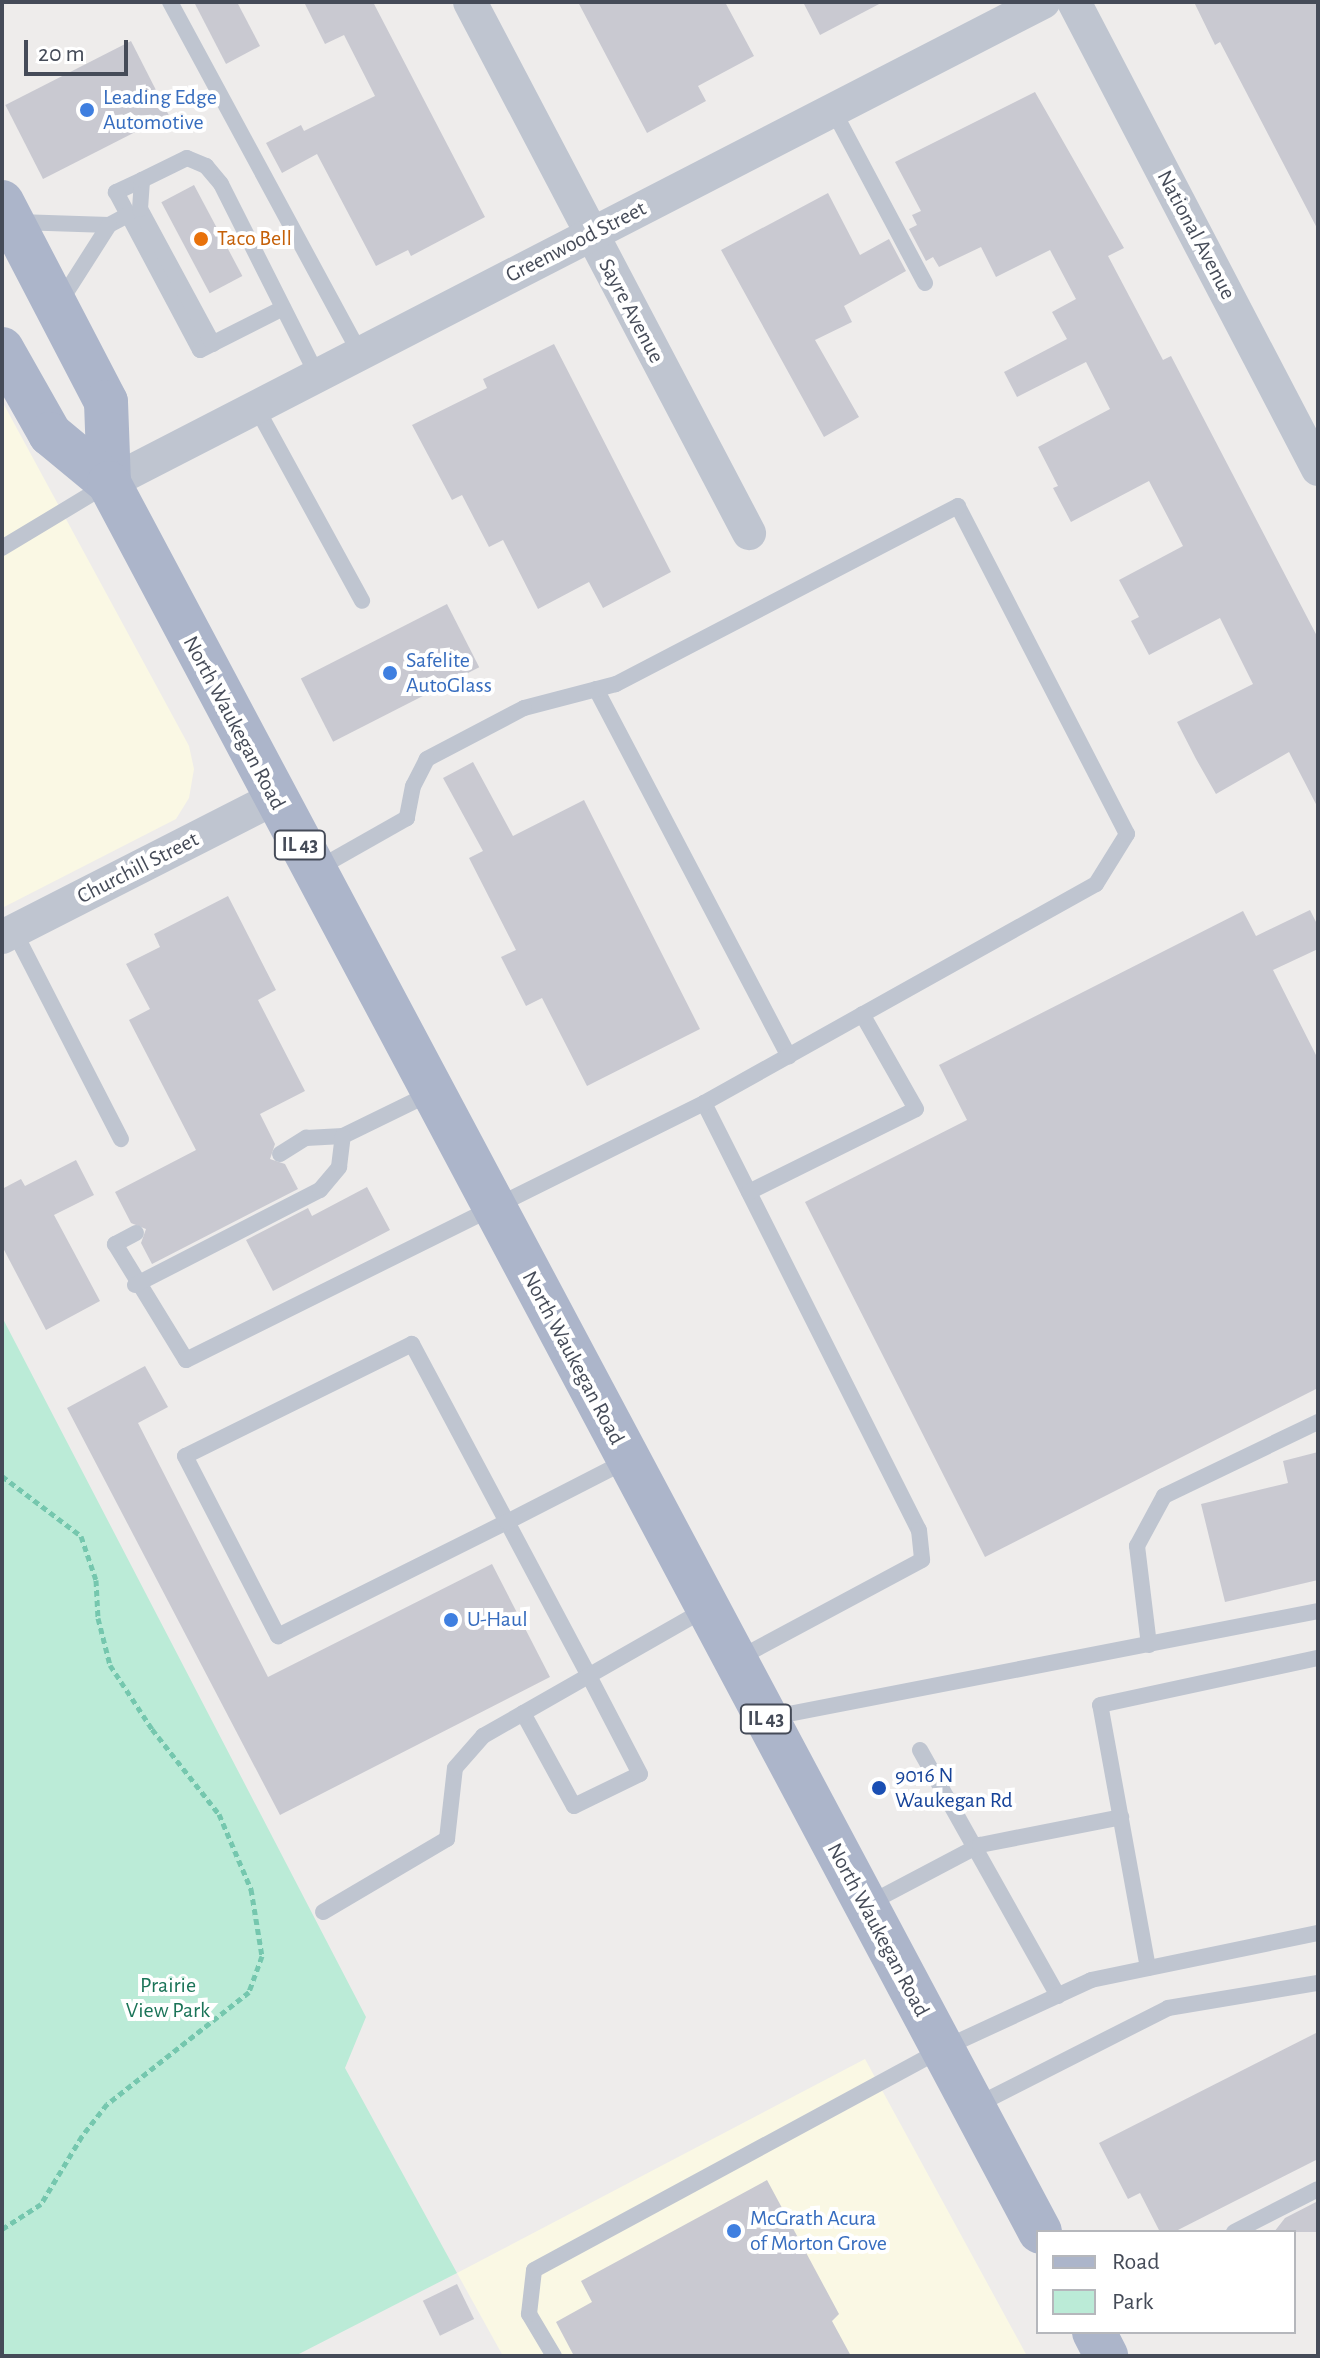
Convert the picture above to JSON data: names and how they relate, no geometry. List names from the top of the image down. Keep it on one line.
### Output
{"streets":{"main road":["North Waukegan Road","IL 43"],"street":["National Avenue","Greenwood Street","Sayre Avenue","Churchill Street"]},"crossings":[["Greenwood Street","Sayre Avenue"],["Greenwood Street","North Waukegan Road"],["North Waukegan Road","Churchill Street"]],"parks":["Prairie View Park"],"places":["Leading Edge Automotive","Taco Bell","Safelite AutoGlass","U-Haul","9016 N Waukegan Rd","McGrath Acura of Morton Grove"],"legend":["Road","Park"],"scale_bar":"20 m"}
